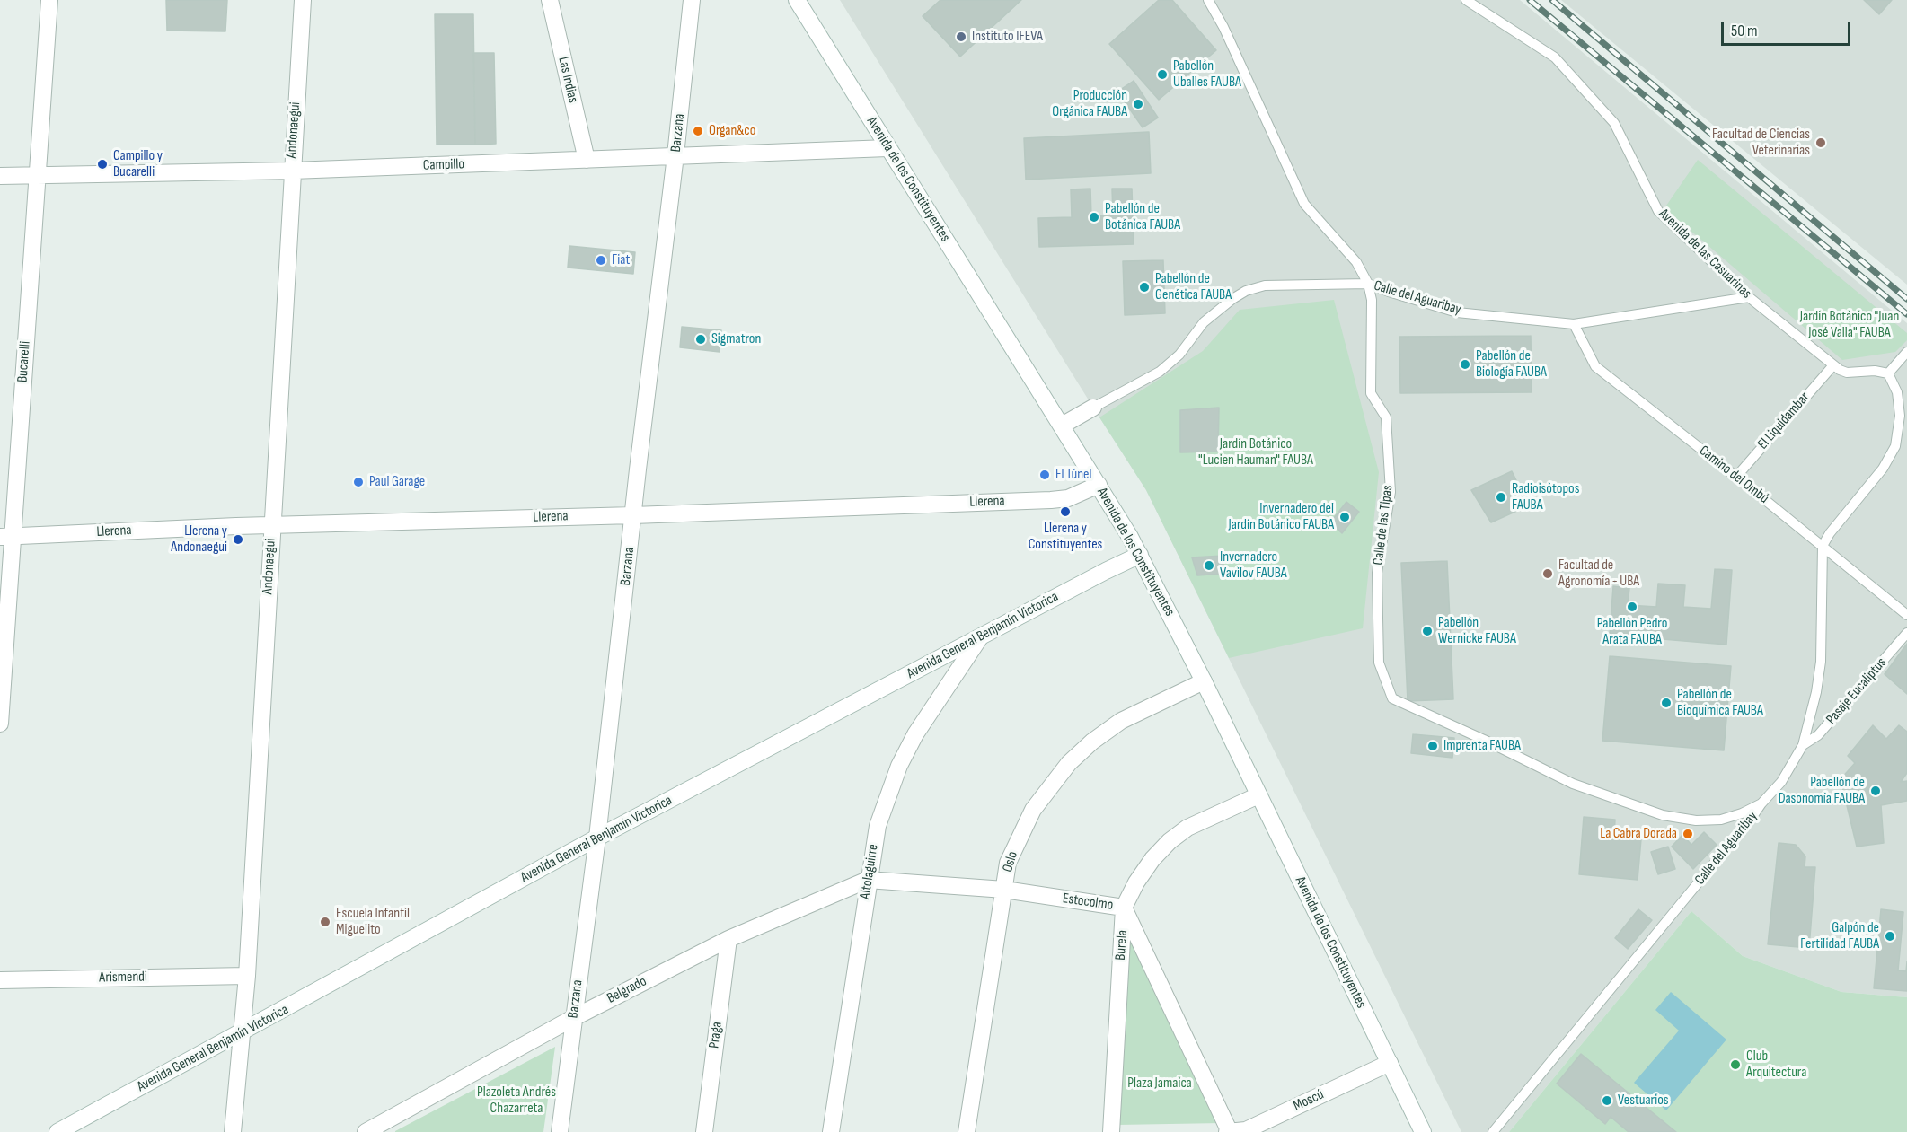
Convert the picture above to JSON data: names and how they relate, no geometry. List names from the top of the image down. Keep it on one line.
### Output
{"streets":{"street":["Las Indias","Andonaegui","Barzana","Campillo","Avenida de los Constituyentes","Bucarelli","Llerena","Avenida General Benjamín Victorica","Oslo","Altolaguirre","Estocolmo","Burela","Arismendi","Belgrado","Praga","Moscú"],"lane":["Avenida de las Casuarinas","Calle del Aguaribay","El Liquidambar","Camino del Ombú","Calle de las Tipas","Pasaje Eucaliptus"]},"crossings":[["Las Indias","Campillo"],["Andonaegui","Campillo"],["Andonaegui","Llerena"],["Andonaegui","Avenida General Benjamín Victorica"],["Andonaegui","Arismendi"],["Barzana","Campillo"],["Barzana","Llerena"],["Barzana","Avenida General Benjamín Victorica"],["Barzana","Belgrado"],["Campillo","Avenida de los Constituyentes"],["Campillo","Bucarelli"],["Avenida de los Constituyentes","Llerena"],["Avenida de los Constituyentes","Avenida General Benjamín Victorica"],["Avenida de los Constituyentes","Oslo"],["Avenida de los Constituyentes","Burela"],["Avenida de los Constituyentes","Moscú"],["Avenida de las Casuarinas","Calle del Aguaribay"],["Avenida de las Casuarinas","El Liquidambar"],["Calle del Aguaribay","Camino del Ombú"],["Calle del Aguaribay","Calle de las Tipas"],["Calle del Aguaribay","Pasaje Eucaliptus"],["Bucarelli","Llerena"],["El Liquidambar","Camino del Ombú"],["Avenida General Benjamín Victorica","Altolaguirre"],["Oslo","Estocolmo"],["Altolaguirre","Estocolmo"],["Altolaguirre","Belgrado"],["Estocolmo","Burela"],["Estocolmo","Belgrado"],["Estocolmo","Moscú"],["Belgrado","Praga"]],"parks":["Jardin Botánico \"Juan José Valla\" FAUBA","Jardín Botánico \"Lucien Hauman\" FAUBA","Plaza Jamaica","Plazoleta Andrés Chazarreta"],"places":["Instituto IFEVA","Pabellón Uballes FAUBA","Producción Orgánica FAUBA","Organ&co","Facultad de Ciencias Veterinarias","Campillo y Bucarelli","Pabellón de Botánica FAUBA","Fiat","Pabellón de Genética FAUBA","Sigmatron","Pabellón de Biología FAUBA","El Túnel","Paul Garage","Radioisótopos FAUBA","Llerena y Constituyentes","Invernadero del Jardín Botánico FAUBA","Llerena y Andonaegui","Invernadero Vavilov FAUBA","Facultad de Agronomía - UBA","Pabellón Pedro Arata FAUBA","Pabellón Wernicke FAUBA","Pabellón de Bioquímica FAUBA","Imprenta FAUBA","Pabellón de Dasonomía FAUBA","La Cabra Dorada","Escuela Infantil Miguelito","Galpón de Fertilidad FAUBA","Club Arquitectura","Vestuarios"],"scale_bar":"50 m"}
